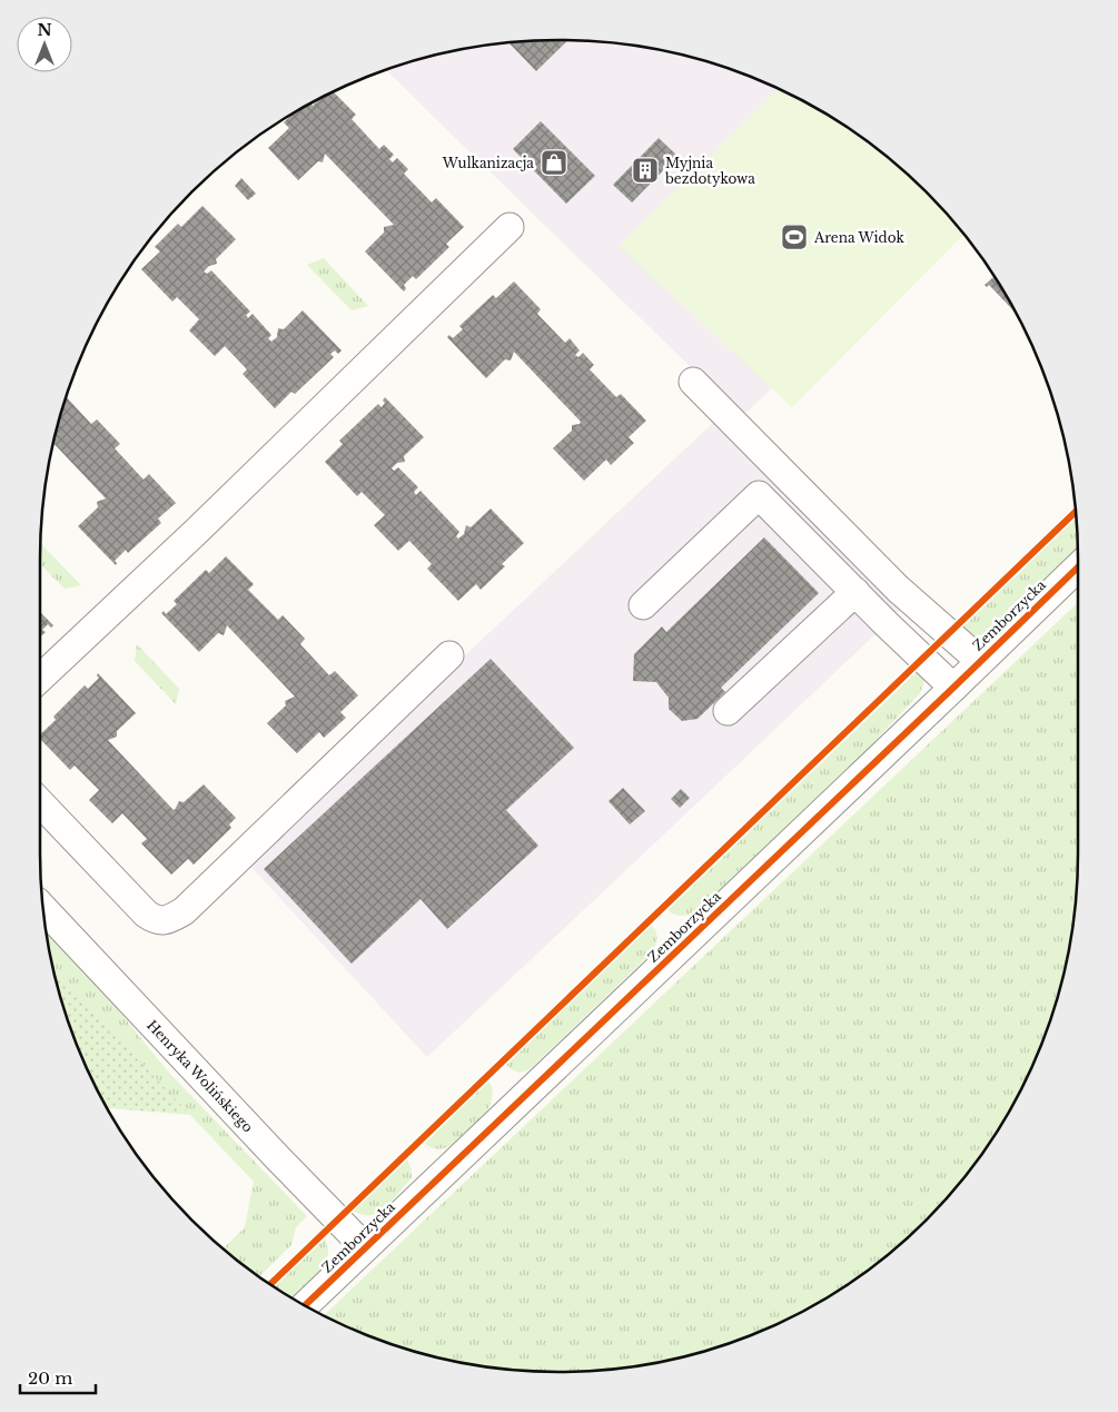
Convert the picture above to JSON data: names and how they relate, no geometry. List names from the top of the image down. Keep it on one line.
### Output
{"streets":{"street":["Zemborzycka","Henryka Wolińskiego"]},"crossings":[["Zemborzycka","Henryka Wolińskiego"]],"places":{"shop":["Wulkanizacja"],"building":["Myjnia bezdotykowa"],"sports":["Arena Widok"]},"scale_bar":"20 m","north":"top"}
